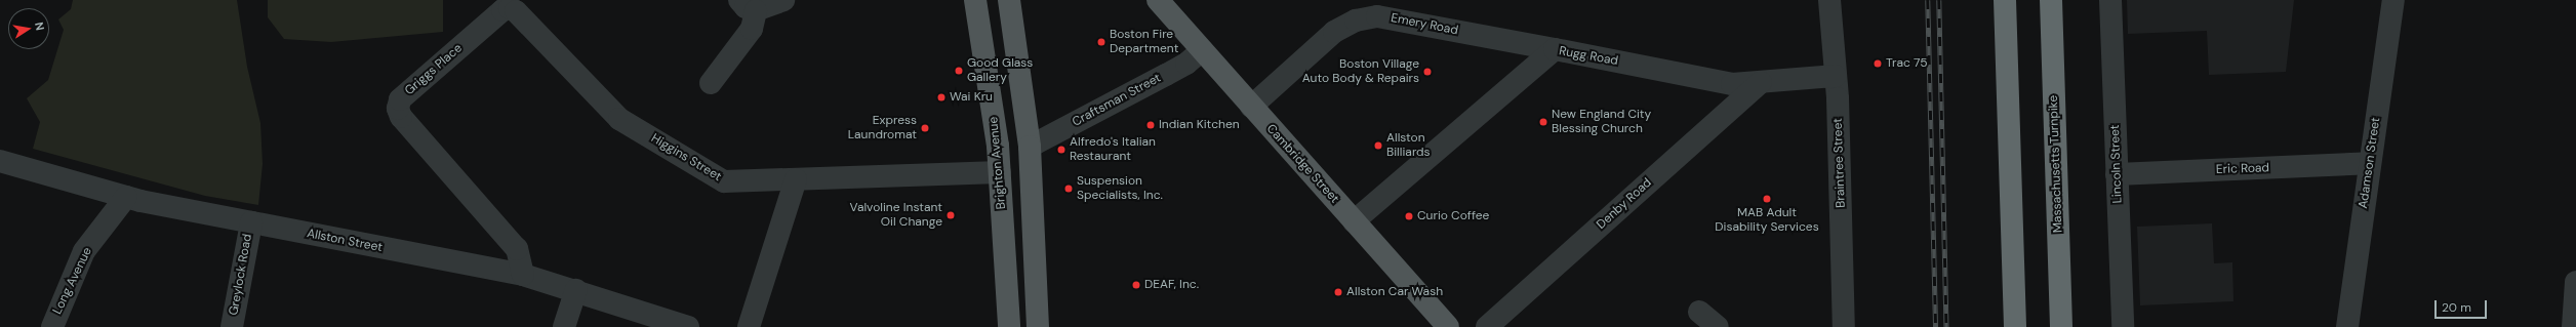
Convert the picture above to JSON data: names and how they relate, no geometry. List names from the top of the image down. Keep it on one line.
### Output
{"streets":{"highway":["Massachusetts Turnpike"],"main road":["Brighton Avenue","Cambridge Street"],"street":["Emery Road","Rugg Road","Griggs Place","Craftsman Street","Higgins Street","Braintree Street","Adamson Street","Lincoln Street","Eric Road","Denby Road","Allston Street","Greylock Road","Long Avenue"]},"crossings":[["Emery Road","Rugg Road"],["Emery Road","Cambridge Street"],["Rugg Road","Braintree Street"],["Rugg Road","Cambridge Street"],["Rugg Road","Denby Road"],["Griggs Place","Higgins Street"],["Griggs Place","Allston Street"],["Craftsman Street","Cambridge Street"],["Higgins Street","Brighton Avenue"],["Adamson Street","Eric Road"],["Lincoln Street","Eric Road"],["Allston Street","Greylock Road"],["Allston Street","Long Avenue"]],"places":["Boston Fire Department","Trac 75","Good Glass Gallery","Boston Village Auto Body & Repairs","Wai Kru","New England City Blessing Church","Indian Kitchen","Express Laundromat","Allston Billiards","Alfredo's Italian Restaurant","Suspension Specialists, Inc.","MAB Adult Disability Services","Valvoline Instant Oil Change","Curio Coffee","DEAF, Inc.","Allston Car Wash"],"scale_bar":"20 m","north":"right"}
